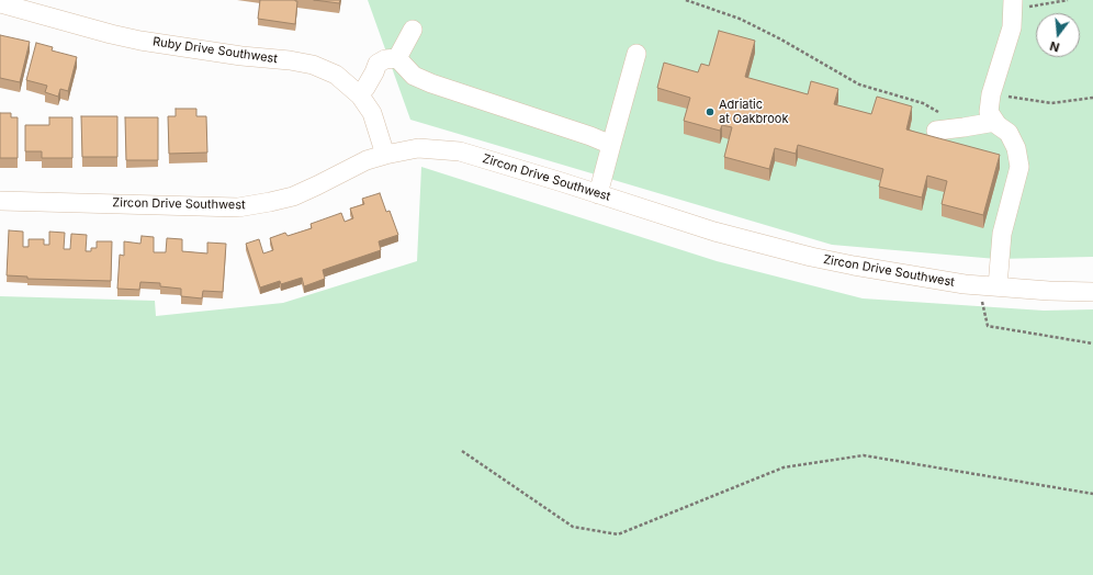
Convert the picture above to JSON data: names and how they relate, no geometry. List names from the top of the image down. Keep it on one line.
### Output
{"streets":{"street":["Ruby Drive Southwest","Zircon Drive Southwest"]},"crossings":[["Ruby Drive Southwest","Zircon Drive Southwest"]],"places":["Adriatic at Oakbrook"],"north":"bottom"}
